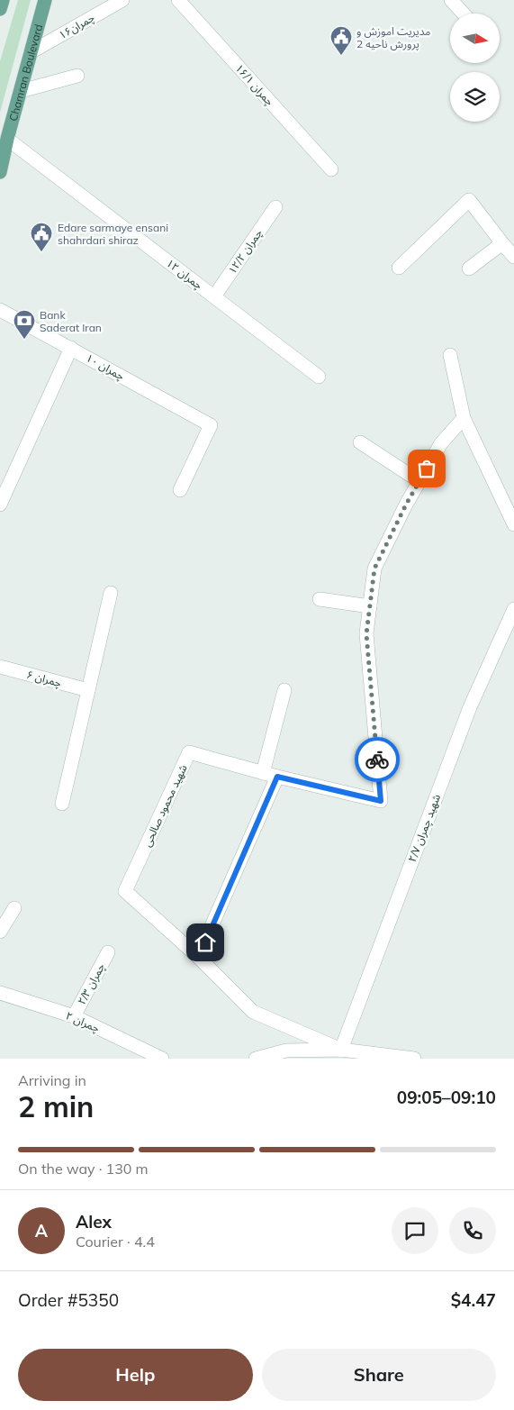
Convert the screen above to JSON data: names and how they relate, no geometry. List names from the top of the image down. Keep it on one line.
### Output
{"streets":{"main road":["Chamran Boulevard"],"street":["چمران۱۶","۱۶/۱ چمران","۱۲/۲ چمران","۱۲ چمران","۱۰ چمران","۶ چمران","شهید محمود صالحی","۲/۷ شهید چمران","۲/۳ چمران","۲ چمران"]},"crossings":[["چمران۱۶","Chamran Boulevard"],["Chamran Boulevard","۱۲ چمران"],["۱۲/۲ چمران","۱۲ چمران"],["شهید محمود صالحی","۲/۷ شهید چمران"],["۲/۳ چمران","۲ چمران"]],"places":{"public building":["مدیریت اموزش و پرورش ناحیه 2","Edare sarmaye ensani shahrdari shiraz"],"bank":["Bank Saderat Iran"]},"north":"right","page":{"heading":["2 min","Arriving in","09:05–09:10"],"panel":["Alex","Courier · 4.4","Order #5350","$4.47"],"bar":"On the way · 130 m","round":"A","buttons":["Help","Share"]}}
